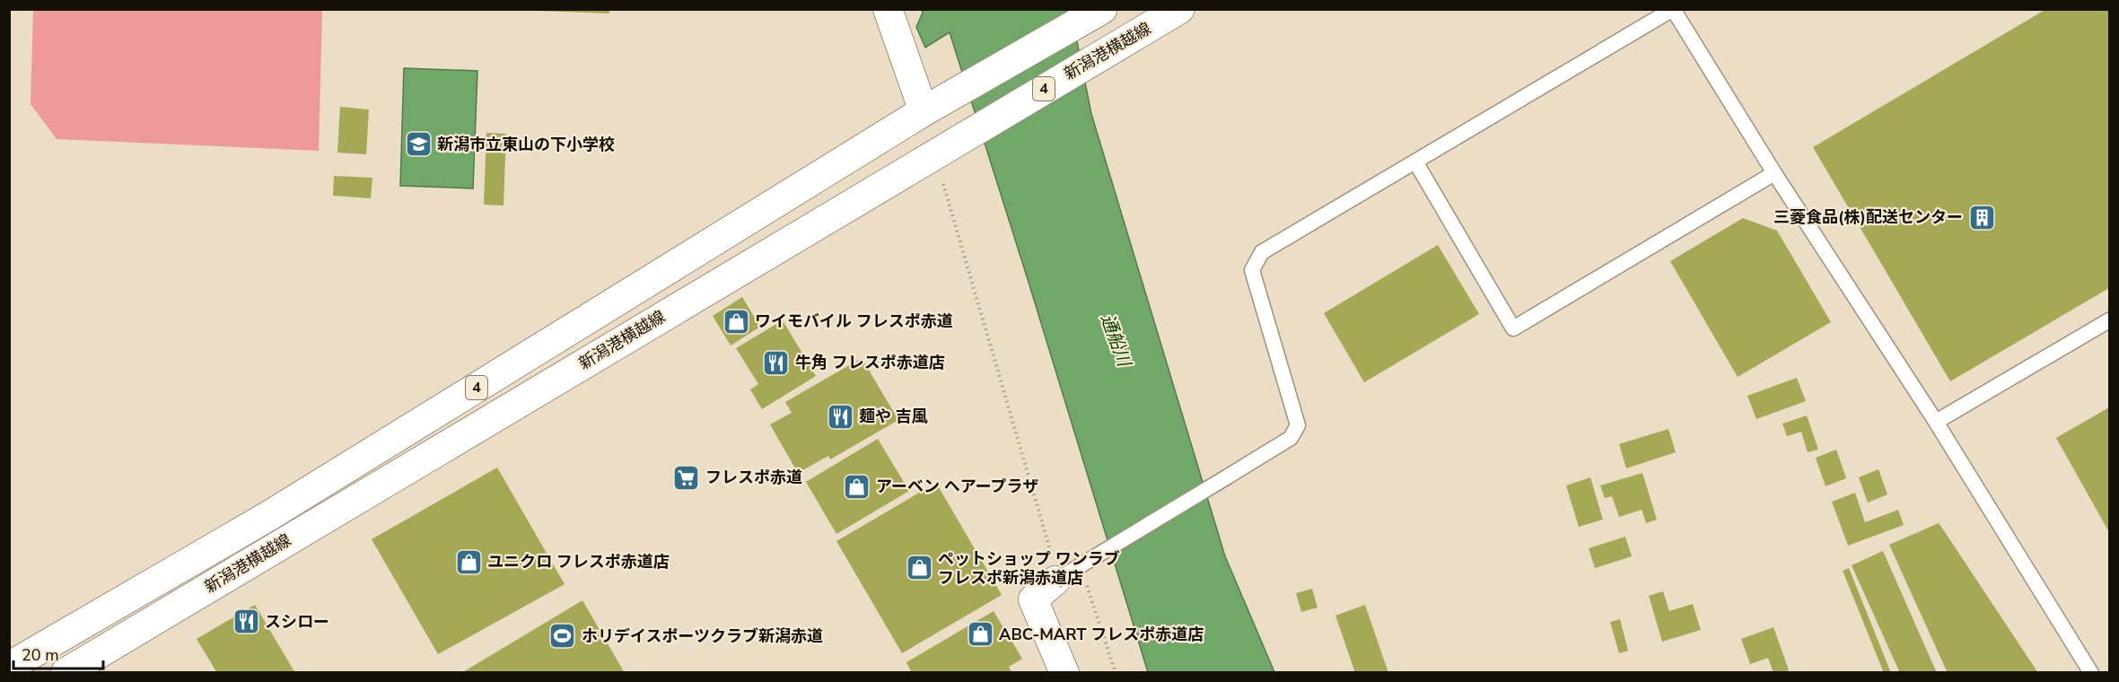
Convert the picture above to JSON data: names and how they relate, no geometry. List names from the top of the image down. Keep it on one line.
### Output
{"streets":{"main road":["新潟港横越線","4"]},"water":["通船川"],"places":{"school or university":["新潟市立東山の下小学校"],"building":["三菱食品(株)配送センター"],"shop":["ワイモバイル フレスポ赤道","アーベン ヘアープラザ","ユニクロ フレスポ赤道店","ペットショップ ワンラブ フレスポ新潟赤道店","ABC-MART フレスポ赤道店"],"restaurant":["牛角 フレスポ赤道店","麺や 吉風","スシロー"],"supermarket":["フレスポ赤道"],"sports":["ホリデイスポーツクラブ新潟赤道"]},"scale_bar":"20 m"}
